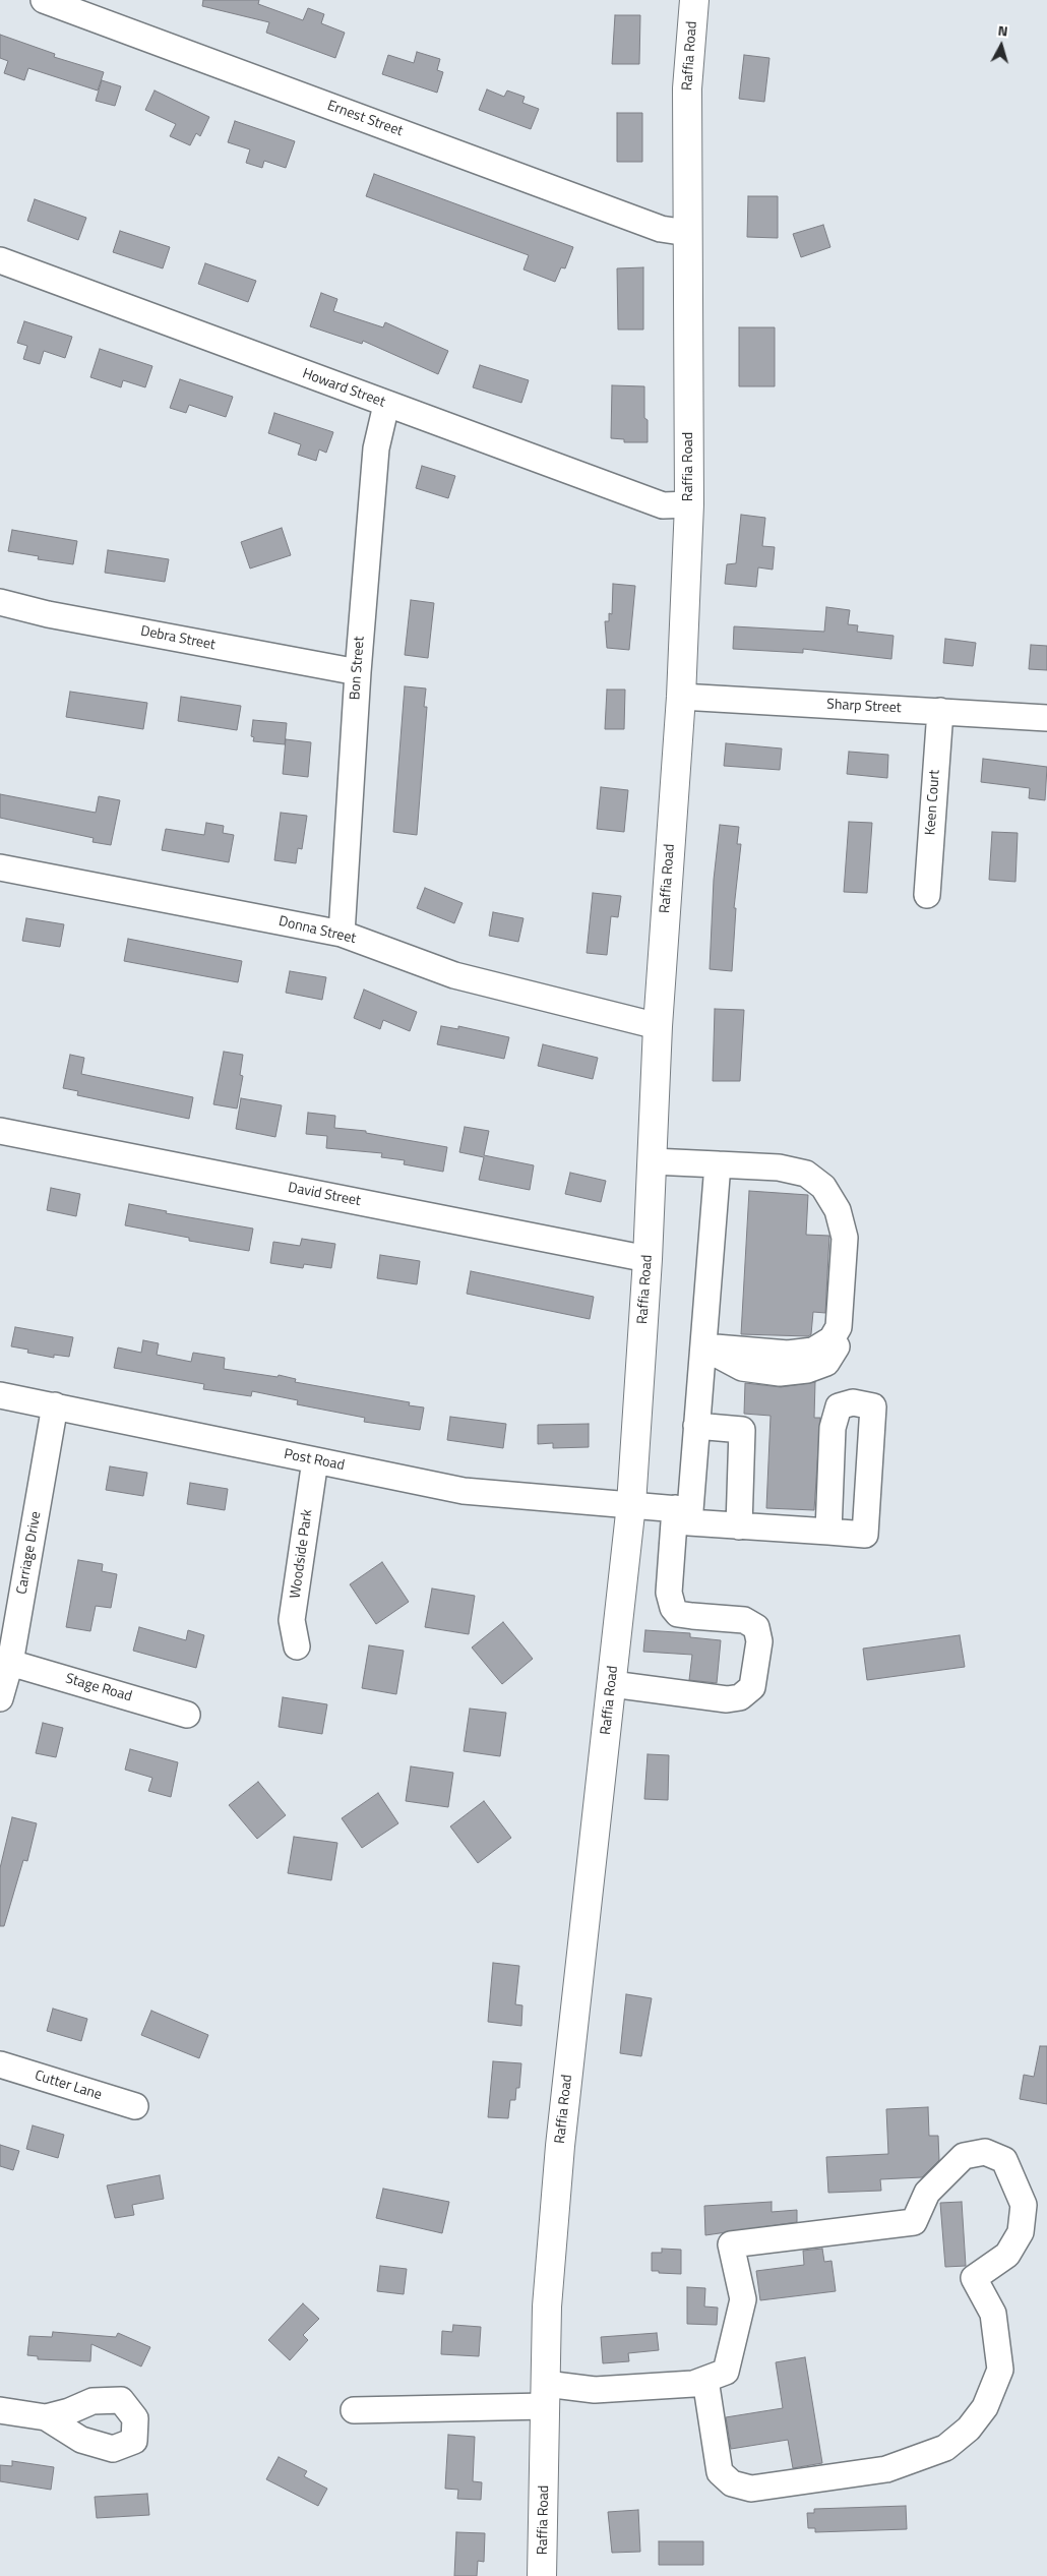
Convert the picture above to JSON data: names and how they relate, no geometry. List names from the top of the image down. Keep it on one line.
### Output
{"streets":{"main road":["Raffia Road"],"street":["Ernest Street","Howard Street","Debra Street","Bon Street","Sharp Street","Keen Court","Donna Street","David Street","Post Road","Carriage Drive","Woodside Park","Stage Road","Cutter Lane"]},"crossings":[["Raffia Road","Ernest Street"],["Raffia Road","Howard Street"],["Raffia Road","Sharp Street"],["Raffia Road","Donna Street"],["Raffia Road","David Street"],["Raffia Road","Post Road"],["Howard Street","Bon Street"],["Debra Street","Bon Street"],["Bon Street","Donna Street"],["Sharp Street","Keen Court"],["Post Road","Carriage Drive"],["Post Road","Woodside Park"],["Carriage Drive","Stage Road"]],"north":"top"}
